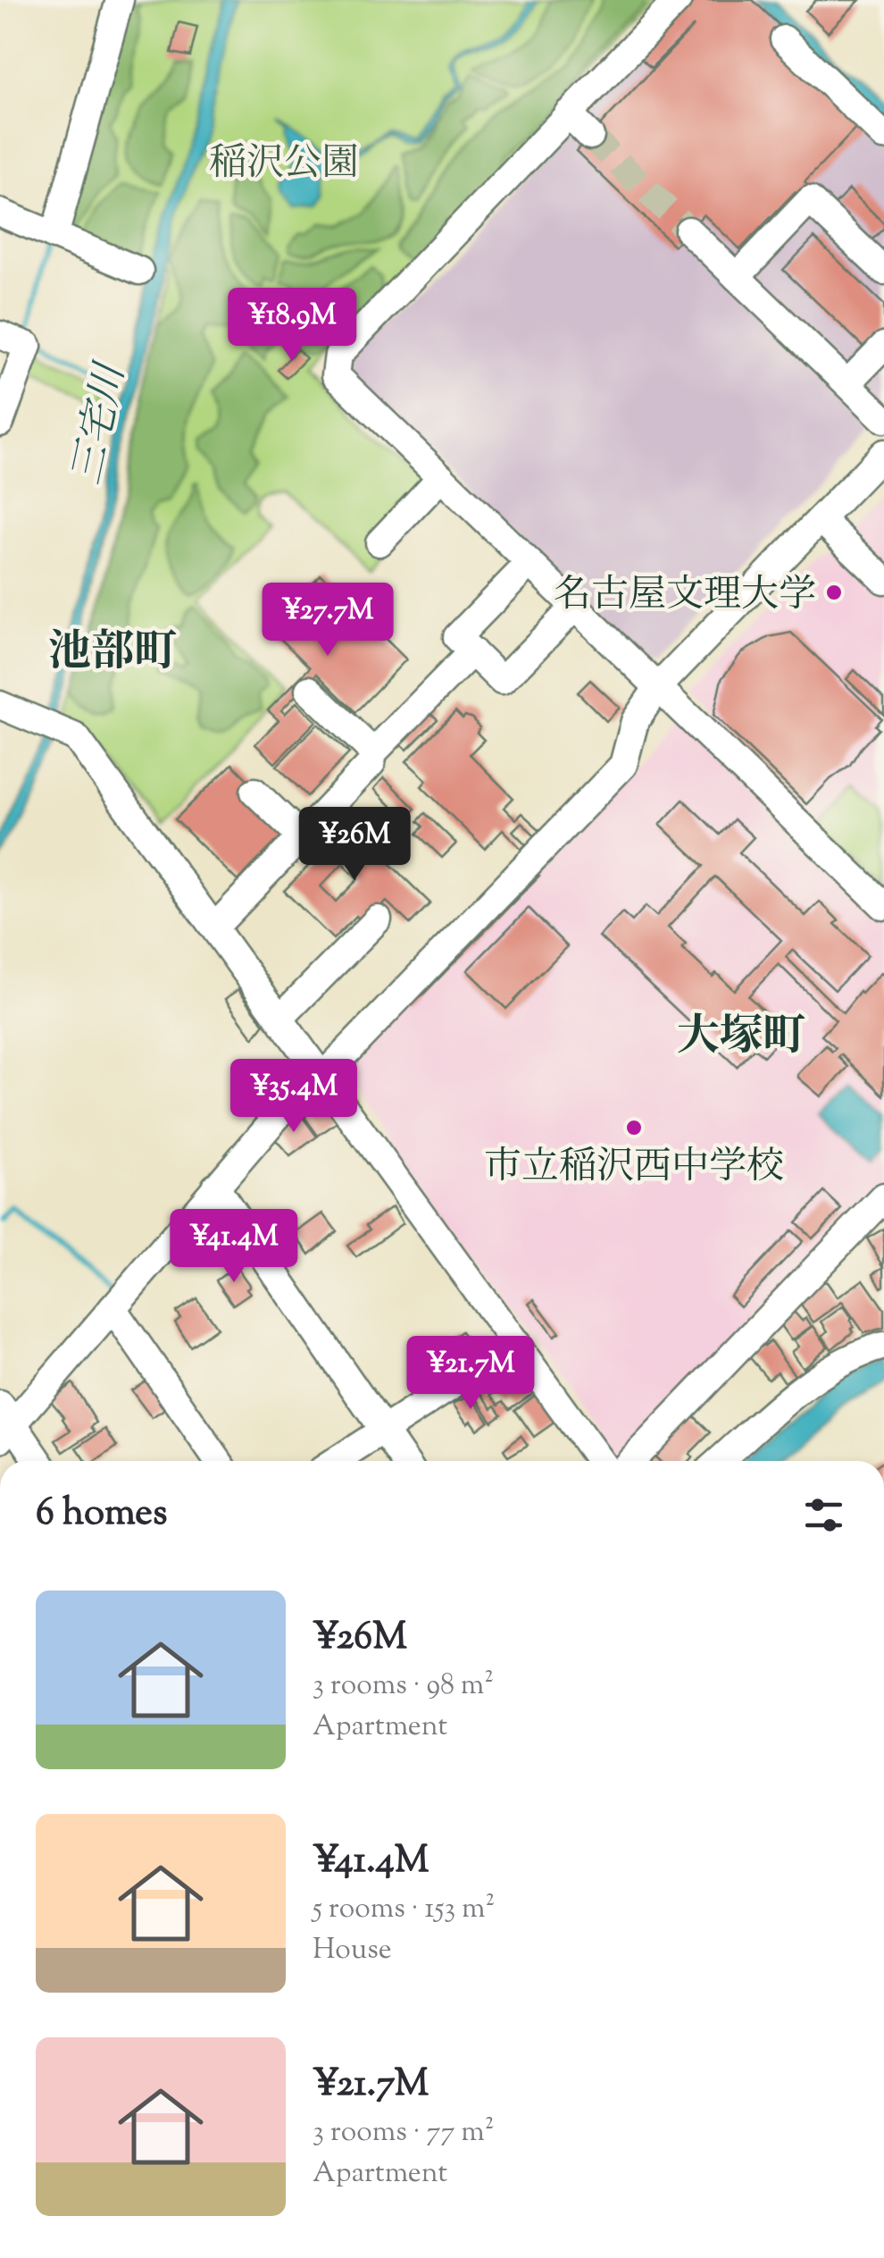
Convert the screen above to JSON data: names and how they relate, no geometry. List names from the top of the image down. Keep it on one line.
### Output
{"districts":["池部町","大塚町"],"water":["三宅川"],"parks":["稲沢公園"],"places":["名古屋文理大学","市立稲沢西中学校"],"page":{"price":["¥18.9M","¥27.7M","¥26M","¥35.4M","¥41.4M","¥21.7M"],"heading":"6 homes","list":[{"name":"¥26M","note":"3 rooms · 98 m² · Apartment"},{"name":"¥41.4M","note":"5 rooms · 153 m² · House"},{"name":"¥21.7M","note":"3 rooms · 77 m² · Apartment"}]}}
